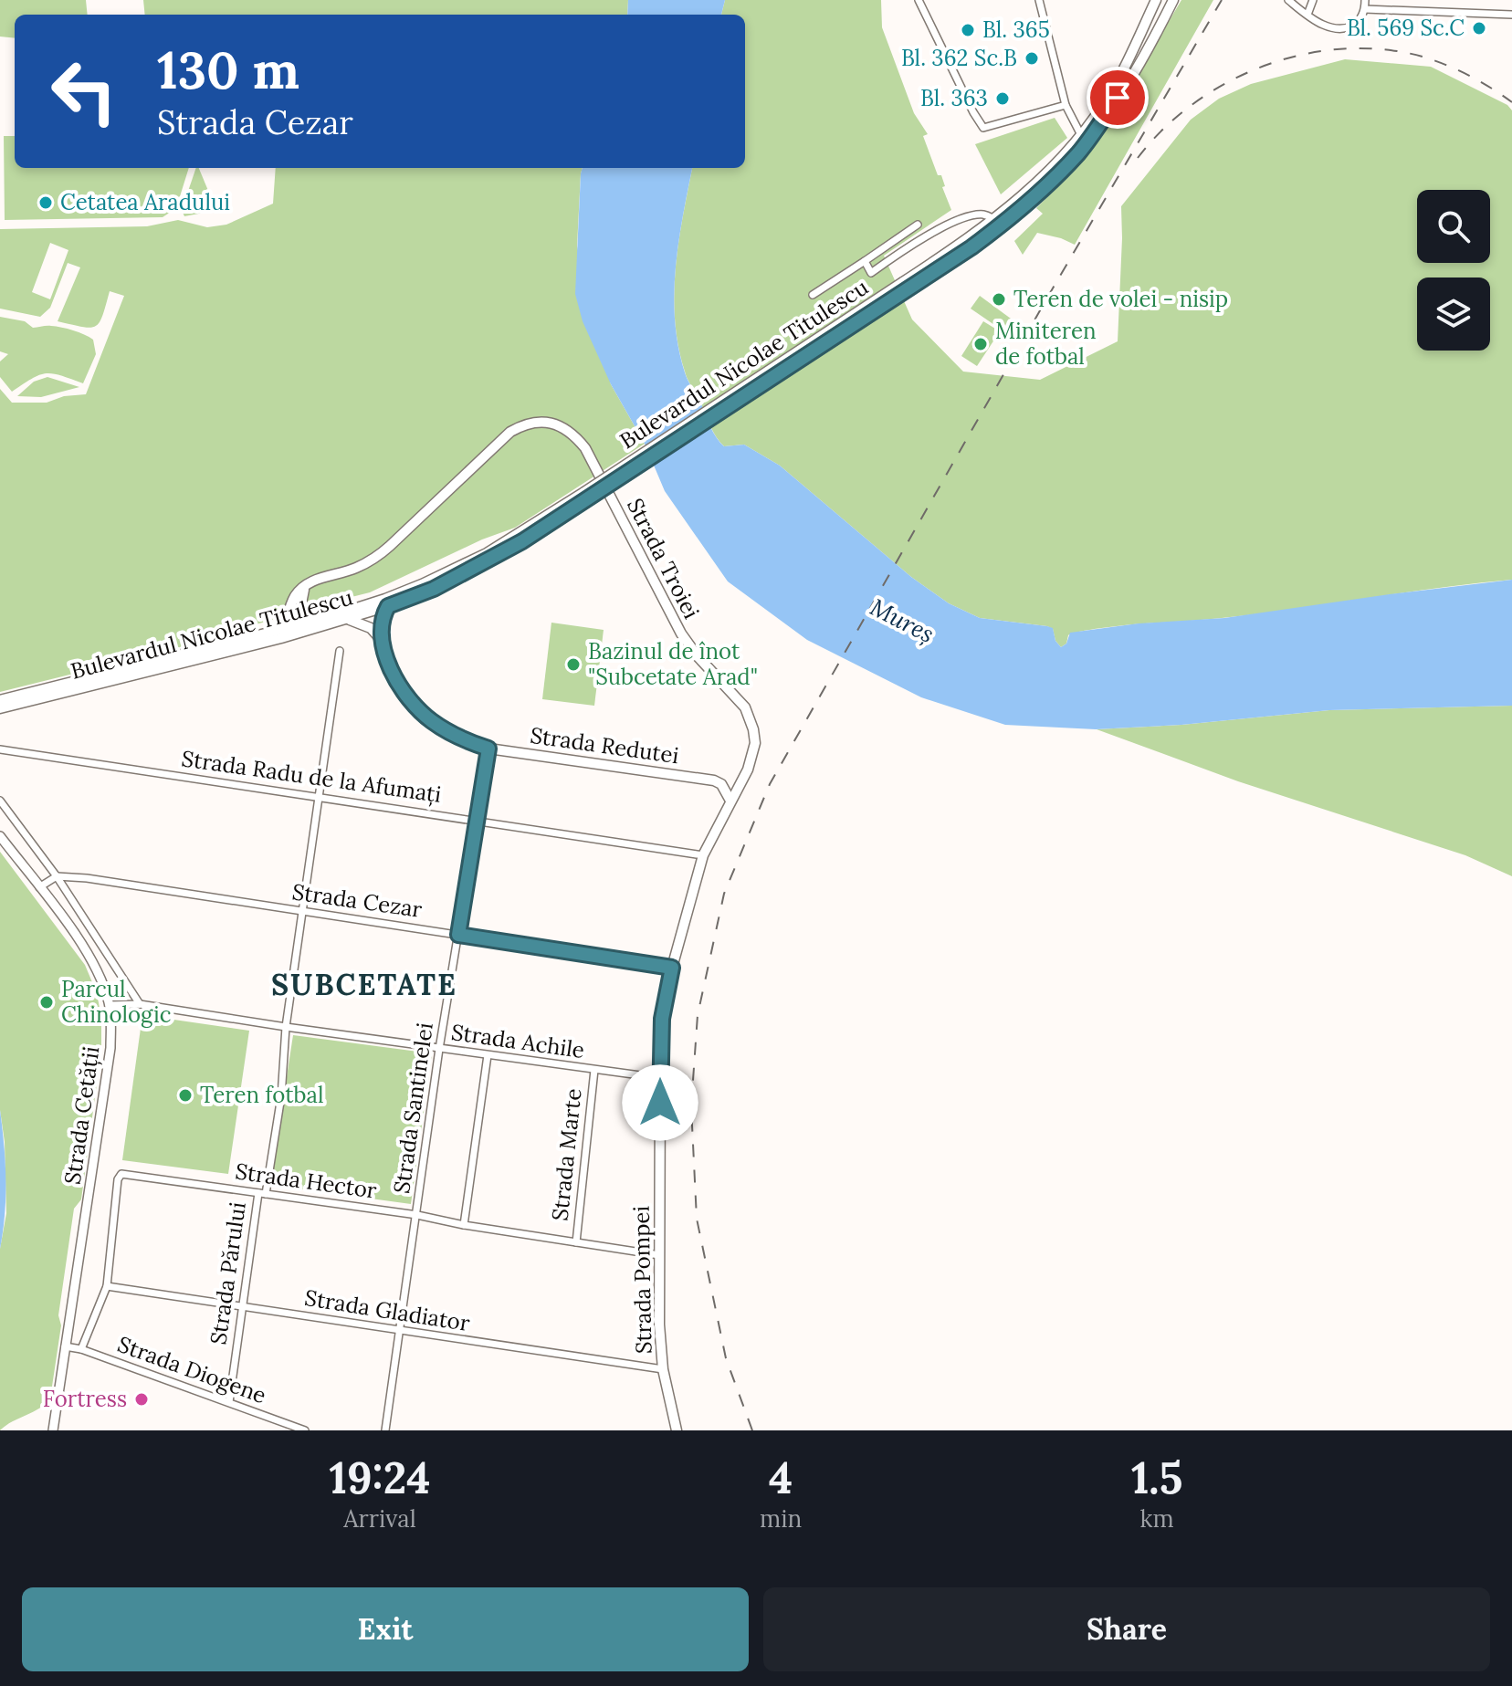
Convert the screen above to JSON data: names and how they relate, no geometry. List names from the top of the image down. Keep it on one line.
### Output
{"streets":{"main road":["Bulevardul Nicolae Titulescu","Strada Troiei","Strada Redutei","Strada Pompei"],"street":["Strada Radu de la Afumați","Strada Cezar","Strada Achile","Strada Santinelei","Strada Cetății","Strada Marte","Strada Hector","Strada Părului","Strada Gladiator","Strada Diogene"]},"crossings":[["Strada Troiei","Strada Redutei"],["Strada Troiei","Strada Radu de la Afumați"],["Strada Troiei","Strada Cezar"],["Strada Troiei","Strada Achile"],["Strada Troiei","Strada Pompei"],["Strada Redutei","Strada Santinelei"],["Strada Radu de la Afumați","Strada Santinelei"],["Strada Radu de la Afumați","Strada Părului"],["Strada Cezar","Strada Santinelei"],["Strada Cezar","Strada Părului"],["Strada Achile","Strada Santinelei"],["Strada Achile","Strada Cetății"],["Strada Achile","Strada Marte"],["Strada Achile","Strada Părului"],["Strada Santinelei","Strada Hector"],["Strada Santinelei","Strada Gladiator"],["Strada Cetății","Strada Diogene"],["Strada Marte","Strada Hector"],["Strada Hector","Strada Părului"],["Strada Hector","Strada Pompei"],["Strada Hector","Strada Gladiator"],["Strada Părului","Strada Gladiator"],["Strada Părului","Strada Diogene"],["Strada Pompei","Strada Gladiator"]],"districts":["SUBCETATE"],"water":["Mureș"],"places":["Bl. 569 Sc.C","Bl. 365","Bl. 362 Sc.B","Bl. 363","Cetatea Aradului","Teren de volei - nisip","Miniteren de fotbal","Bazinul de înot \"Subcetate Arad\"","Parcul Chinologic","Teren fotbal","Fortress"],"page":{"turn":["130 m","Strada Cezar"],"eta":["19:24","Arrival","4","min","1.5","km"],"buttons":["Exit","Share"]}}
